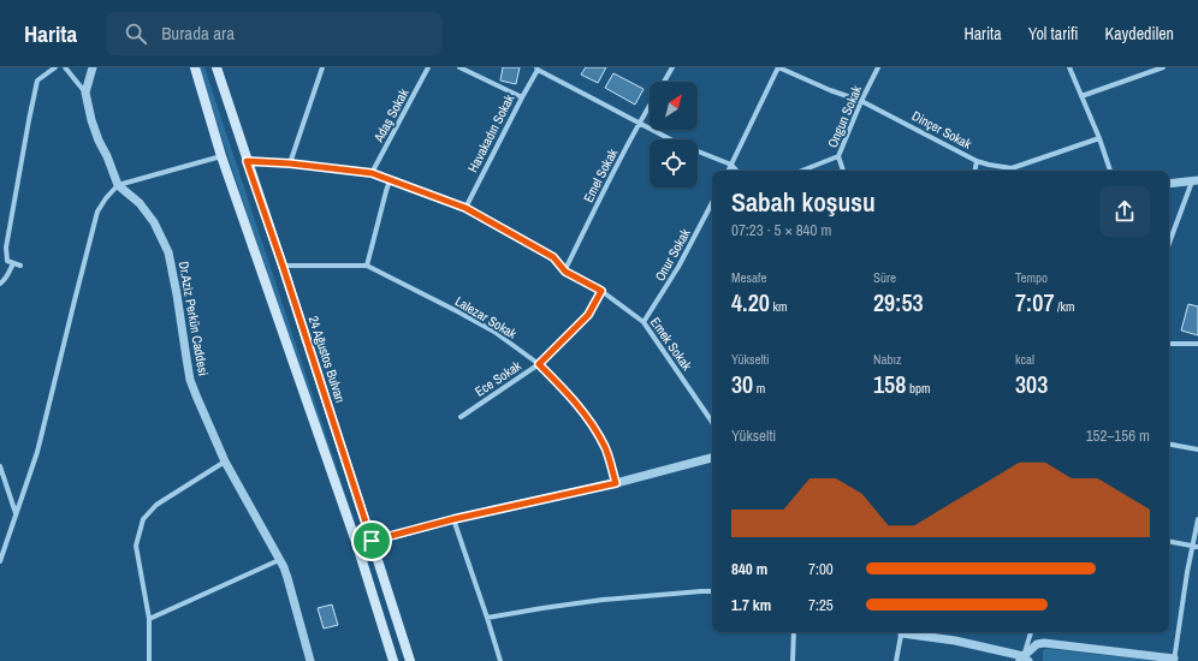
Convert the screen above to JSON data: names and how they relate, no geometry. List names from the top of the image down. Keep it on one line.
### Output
{"streets":{"main road":["24 Ağustos Bulvarı"],"street":["Adaş Sokak","Ongun Sokak","Dinçer Sokak","Havakadın Sokak","Emel Sokak","Onur Sokak","Lalezar Sokak","Dr.Aziz Perkün Caddesi","Emek Sokak","Ece Sokak"]},"crossings":[["Adaş Sokak","Emek Sokak"],["Ongun Sokak","Dinçer Sokak"],["Havakadın Sokak","Emek Sokak"],["Emel Sokak","Emek Sokak"],["Onur Sokak","Emek Sokak"],["Lalezar Sokak","24 Ağustos Bulvarı"],["Lalezar Sokak","Ece Sokak"],["Emek Sokak","24 Ağustos Bulvarı"],["Emek Sokak","Ece Sokak"]],"north":"top right","page":{"header":"Harita","search":"Burada ara","nav":["Harita","Yol tarifi","Kaydedilen"],"heading":["Sabah koşusu","07:23 · 5 × 840 m"],"stats":[["Mesafe","4.20 km"],["Süre","29:53"],["Tempo","7:07 /km"],["Yükselti","30 m"],["Nabız","158 bpm"],["kcal","303"]],"chart":["Yükselti","152–156 m"],"list":[{"name":"840 m","note":"7:00"},{"name":"1.7 km","note":"7:25"}]}}
